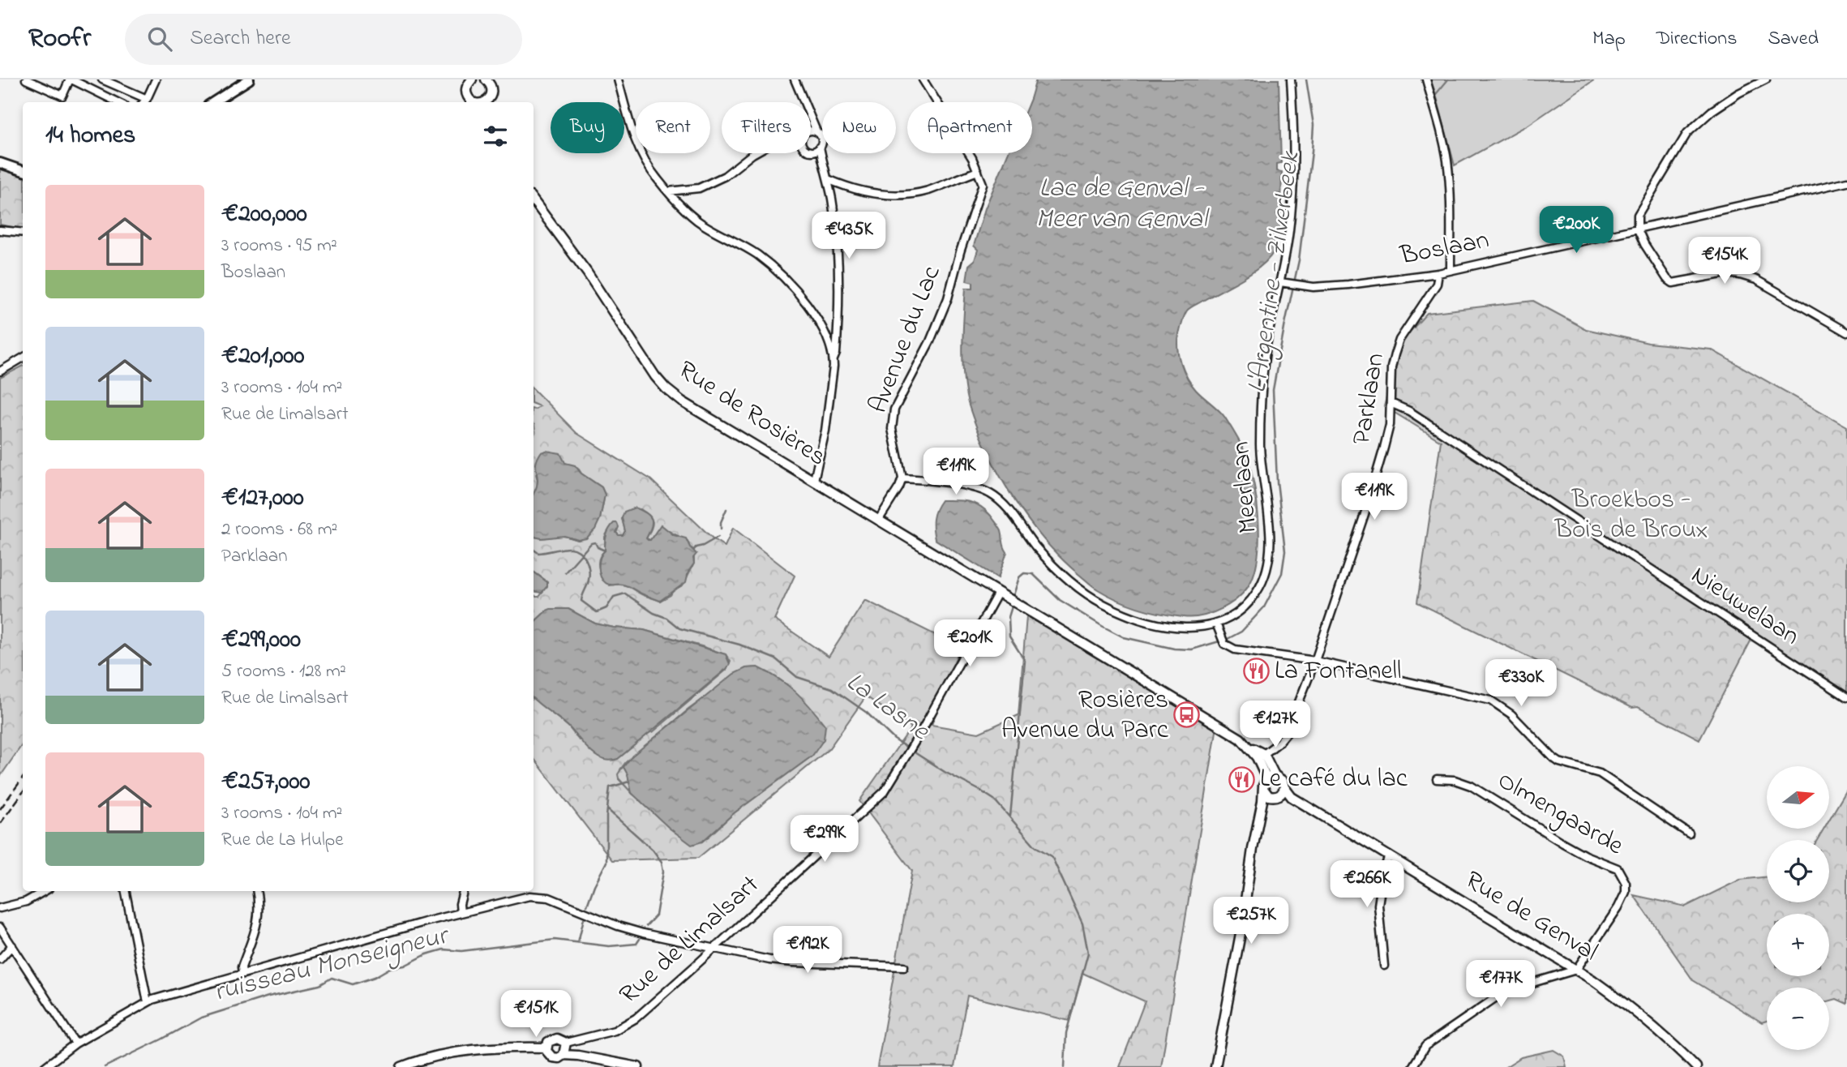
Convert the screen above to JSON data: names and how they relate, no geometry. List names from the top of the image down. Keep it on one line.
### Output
{"streets":{"street":["Boslaan","Avenue du Lac","Parklaan","Rue de Rosières","Meerlaan","Nieuwelaan","Olmengaarde","Rue de Genval","Rue de Limalsart"]},"crossings":[["Boslaan","Parklaan"],["Boslaan","Meerlaan"],["Avenue du Lac","Meerlaan"],["Parklaan","Nieuwelaan"],["Rue de Rosières","Rue de Limalsart"],["Olmengaarde","Rue de Genval"]],"water":["Lac de Genval - Meer van Genval","L'Argentine - Zilverbeek","La Lasne","ruisseau Monseigneur"],"parks":["Broekbos - Bois de Broux"],"places":{"restaurant":["La Fontanell","Le café du lac"],"bus stop":["Rosières Avenue du Parc"]},"north":"right","page":{"header":"Roofr","search":"Search here","nav":["Map","Directions","Saved"],"chip":["Buy","Rent","Filters","New","Apartment"],"heading":"14 homes","list":[{"name":"€200,000","note":"3 rooms · 95 m² · Boslaan"},{"name":"€201,000","note":"3 rooms · 104 m² · Rue de Limalsart"},{"name":"€127,000","note":"2 rooms · 68 m² · Parklaan"},{"name":"€299,000","note":"5 rooms · 128 m² · Rue de Limalsart"},{"name":"€257,000","note":"3 rooms · 104 m² · Rue de La Hulpe"}],"price":["€200K","€435K","€154K","€119K","€119K","€201K","€330K","€127K","€299K","€266K","€257K","€192K","€177K","€151K"],"map_buttons":["+","−"]}}
